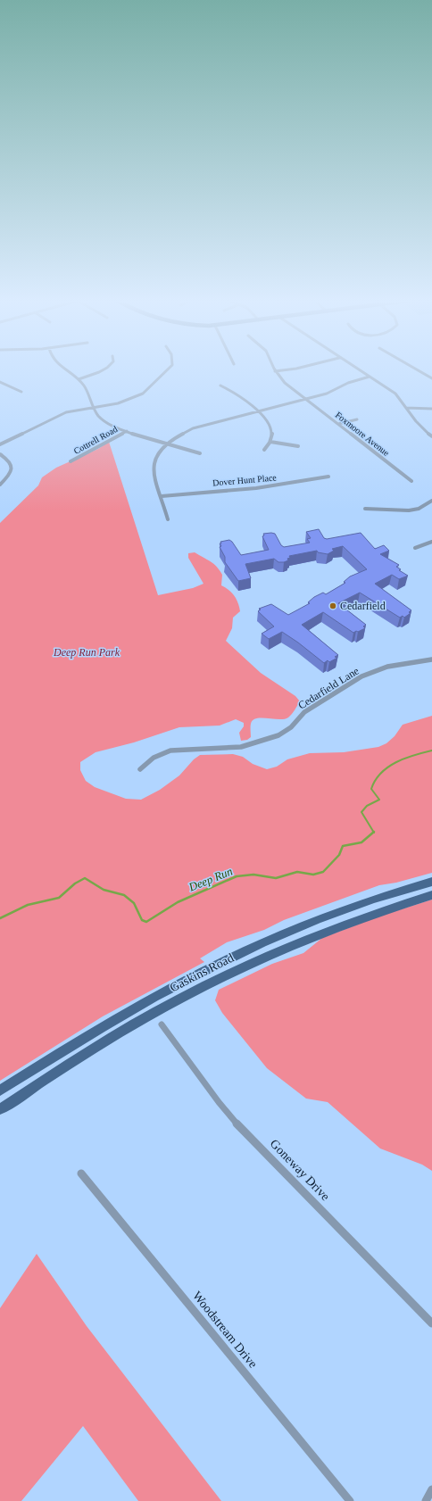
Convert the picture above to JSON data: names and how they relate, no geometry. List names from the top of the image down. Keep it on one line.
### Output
{"streets":{"main road":["Gaskins Road"],"street":["Foxmoore Avenue","Cottrell Road","Dover Hunt Place","Cedarfield Lane","Goneway Drive","Woodstream Drive"]},"water":["Deep Run"],"parks":["Deep Run Park"],"places":["Cedarfield"]}
